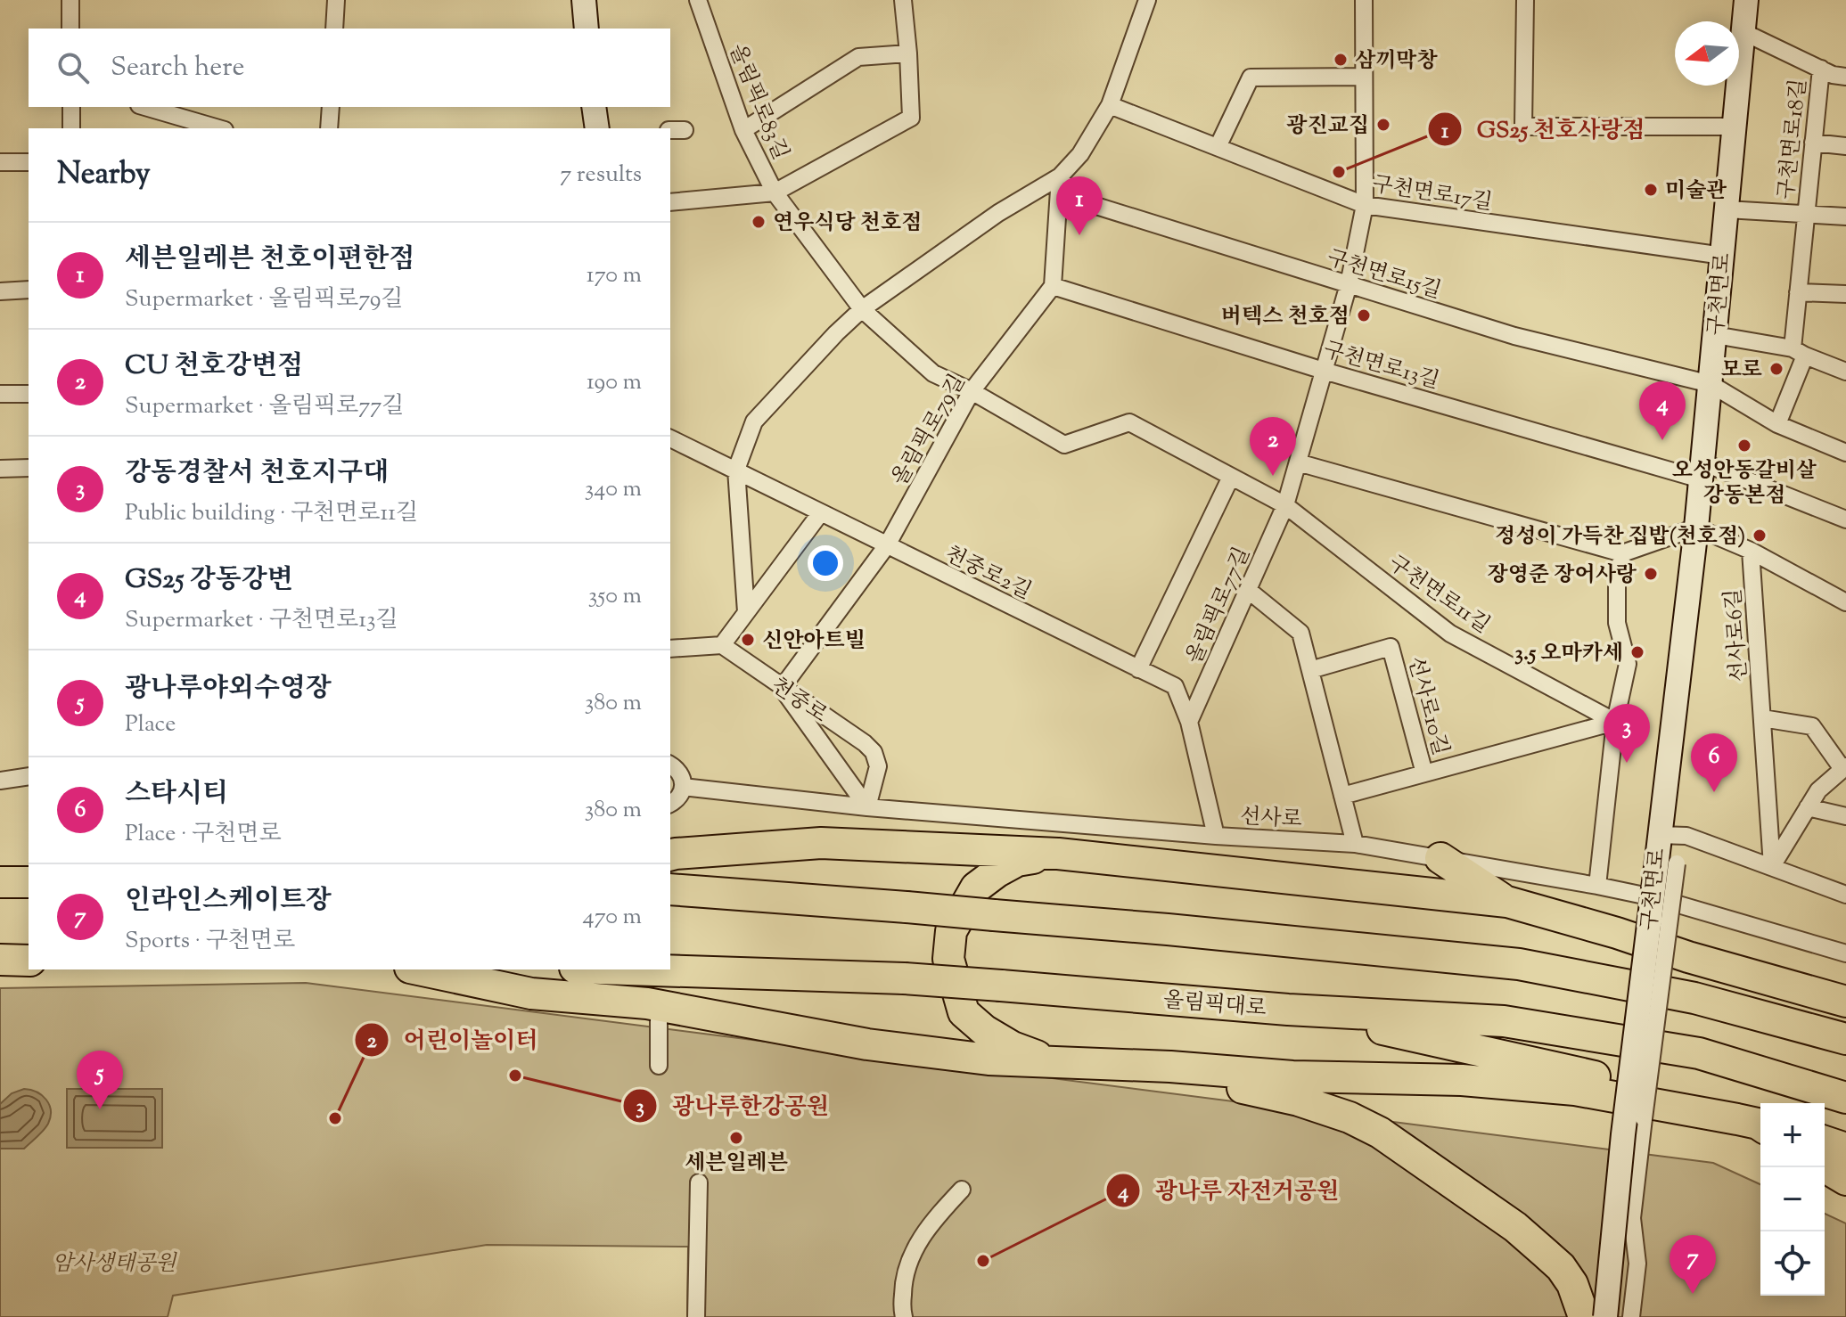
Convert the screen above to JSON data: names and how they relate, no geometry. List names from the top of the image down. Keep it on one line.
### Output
{"streets":{"highway":["올림픽대로"],"main road":["구천면로"],"street":["올림픽로83길","구천면로18길","구천면로17길","구천면로15길","구천면로13길","올림픽로79길","천중로2길","구천면로11길","올림픽로77길","선사로6길","천중로","선사로10길","선사로"]},"crossings":[["올림픽로83길","올림픽로79길"],["구천면로18길","구천면로15길"],["구천면로18길","구천면로"],["구천면로17길","구천면로"],["구천면로17길","올림픽로77길"],["구천면로15길","구천면로"],["구천면로15길","올림픽로77길"],["구천면로","구천면로13길"],["구천면로13길","올림픽로79길"],["구천면로13길","올림픽로77길"],["올림픽로79길","천중로2길"],["올림픽로79길","천중로"],["천중로2길","올림픽로77길"],["천중로2길","선사로"],["구천면로11길","올림픽로77길"],["천중로","선사로"]],"parks":["암사생태공원"],"places":["삼끼막창","광진교집","GS25 천호사랑점","미술관","연우식당 천호점","버텍스 천호점","모로","오성안동갈비살 강동본점","정성이 가득찬 집밥(천호점)","장영준 장어사랑","신안아트빌","3.5 오마카세","광나루한강공원","어린이놀이터","세븐일레븐","광나루 자전거공원"],"north":"left","page":{"search":"Search here","heading":["Nearby","7 results"],"pins":["1","4","2","3","6","5","7"],"list":[{"mark":"1","name":"세븐일레븐 천호이편한점","note":"Supermarket · 올림픽로79길","value":"170 m"},{"mark":"2","name":"CU 천호강변점","note":"Supermarket · 올림픽로77길","value":"190 m"},{"mark":"3","name":"강동경찰서 천호지구대","note":"Public building · 구천면로11길","value":"340 m"},{"mark":"4","name":"GS25 강동강변","note":"Supermarket · 구천면로13길","value":"350 m"},{"mark":"5","name":"광나루야외수영장","note":"Place","value":"380 m"},{"mark":"6","name":"스타시티","note":"Place · 구천면로","value":"380 m"},{"mark":"7","name":"인라인스케이트장","note":"Sports · 구천면로","value":"470 m"}],"map_buttons":["+","−"]}}
